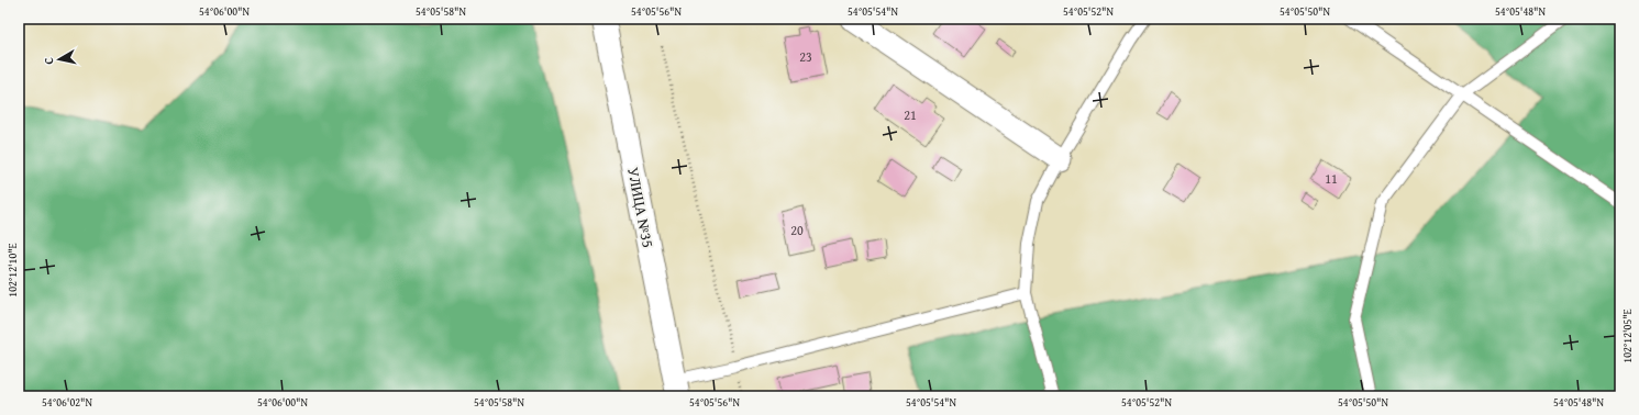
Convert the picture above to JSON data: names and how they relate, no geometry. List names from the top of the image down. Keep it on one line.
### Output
{"streets":{"street":["УЛИЦА №35"]},"house_numbers":["23","21","11","20"],"north":"left","coordinates":["54°06'00\"N","54°05'58\"N","54°05'56\"N","54°05'54\"N","54°05'52\"N","54°05'50\"N","54°05'48\"N","102°12'10\"E","102°12'05\"E","54°06'02\"N"]}
